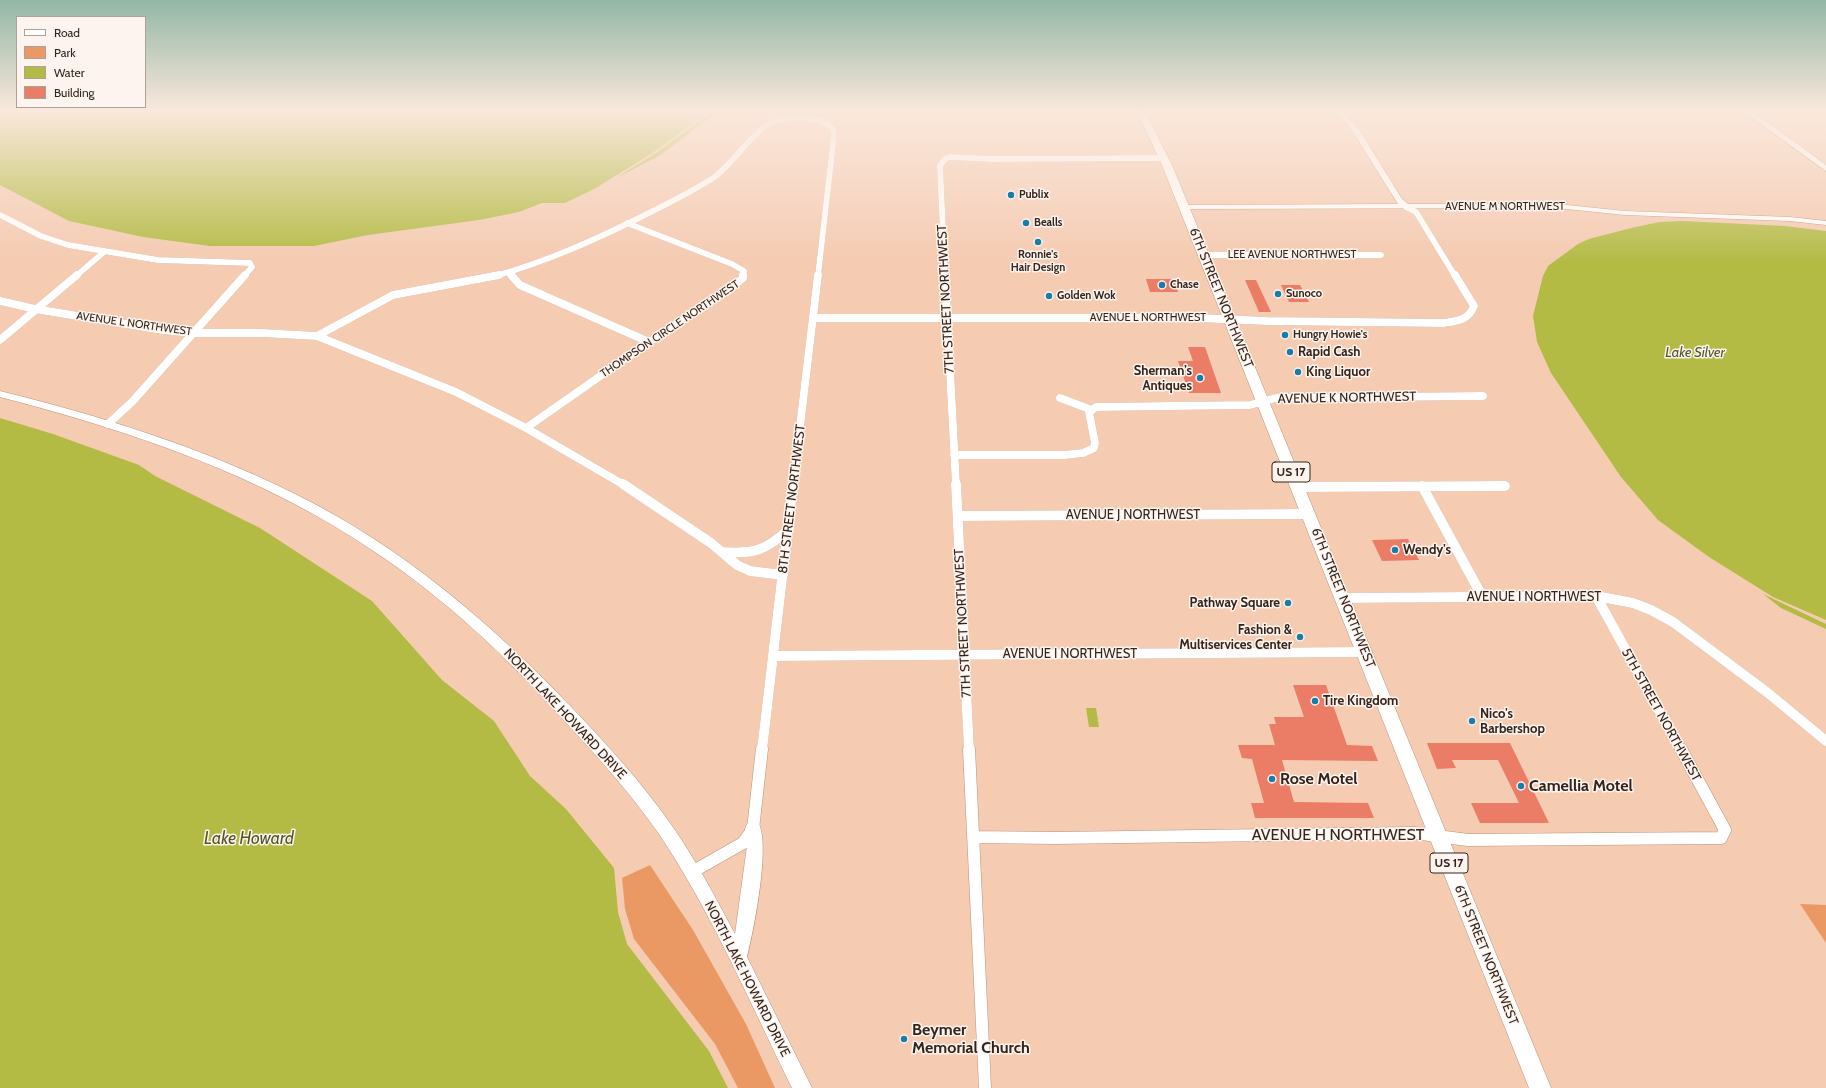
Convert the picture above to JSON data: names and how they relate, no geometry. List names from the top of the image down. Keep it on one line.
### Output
{"streets":{"highway":["6TH STREET NORTHWEST","US 17"],"main road":["NORTH LAKE HOWARD DRIVE"],"street":["AVENUE M NORTHWEST","LEE AVENUE NORTHWEST","7TH STREET NORTHWEST","AVENUE L NORTHWEST","THOMPSON CIRCLE NORTHWEST","AVENUE K NORTHWEST","8TH STREET NORTHWEST","AVENUE J NORTHWEST","AVENUE I NORTHWEST","5TH STREET NORTHWEST","AVENUE H NORTHWEST"]},"crossings":[["AVENUE M NORTHWEST","6TH STREET NORTHWEST"],["AVENUE M NORTHWEST","AVENUE L NORTHWEST"],["LEE AVENUE NORTHWEST","6TH STREET NORTHWEST"],["6TH STREET NORTHWEST","AVENUE L NORTHWEST"],["6TH STREET NORTHWEST","AVENUE K NORTHWEST"],["6TH STREET NORTHWEST","AVENUE J NORTHWEST"],["6TH STREET NORTHWEST","AVENUE I NORTHWEST"],["6TH STREET NORTHWEST","AVENUE H NORTHWEST"],["7TH STREET NORTHWEST","AVENUE L NORTHWEST"],["7TH STREET NORTHWEST","AVENUE J NORTHWEST"],["7TH STREET NORTHWEST","AVENUE I NORTHWEST"],["7TH STREET NORTHWEST","AVENUE H NORTHWEST"],["AVENUE L NORTHWEST","8TH STREET NORTHWEST"],["8TH STREET NORTHWEST","AVENUE I NORTHWEST"],["AVENUE I NORTHWEST","5TH STREET NORTHWEST"],["5TH STREET NORTHWEST","AVENUE H NORTHWEST"]],"water":["Lake Silver","Lake Howard"],"places":["Publix","Bealls","Ronnie's Hair Design","Chase","Sunoco","Golden Wok","Hungry Howie's","Rapid Cash","King Liquor","Sherman’s Antiques","Wendy's","Pathway Square","Fashion & Multiservices Center","Tire Kingdom","Nico's Barbershop","Rose Motel","Camellia Motel","Beymer Memorial Church"],"legend":["Road","Park","Water","Building"]}
